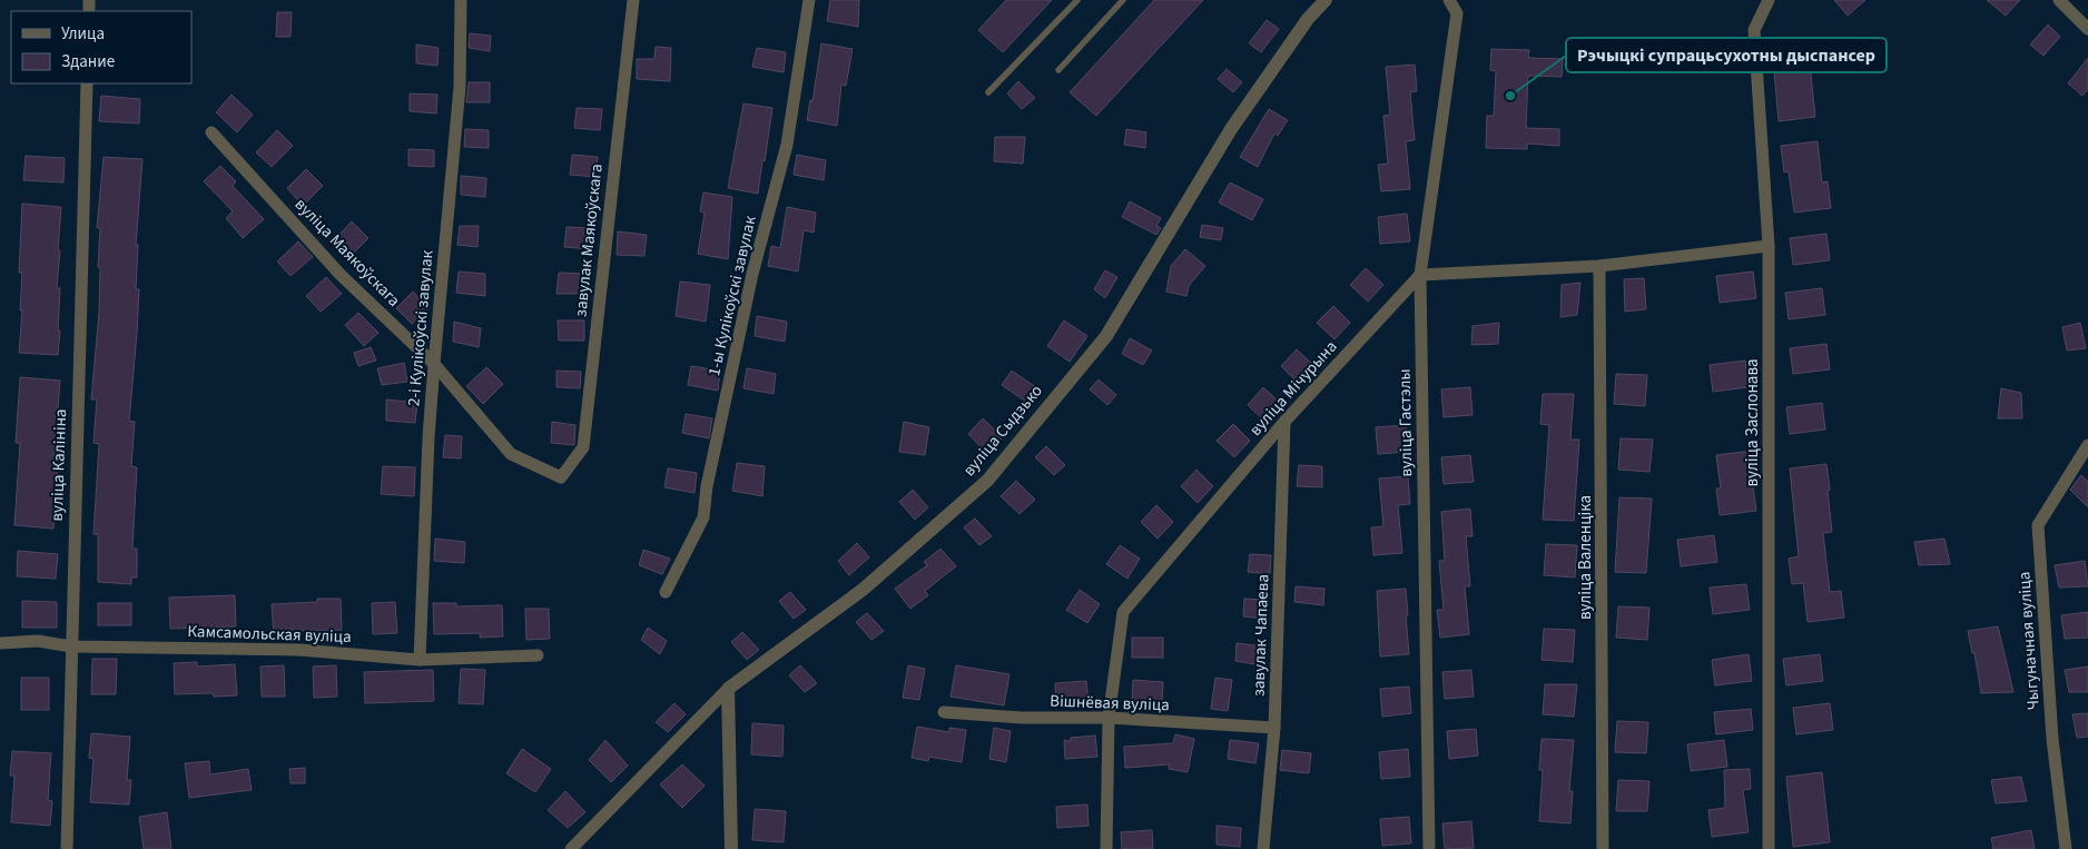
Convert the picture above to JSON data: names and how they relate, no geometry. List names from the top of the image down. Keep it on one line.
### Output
{"streets":{"street":["завулак Маякоўскага","вуліца Маякоўскага","1-ы Кулікоўскі завулак","2-і Кулікоўскі завулак","вуліца Мічурына","вуліца Гастэлы","вуліца Заслонава","вуліца Сыдзько","вуліца Калініна","вуліца Валенціка","Камсамольская вуліца","завулак Чапаева","Чыгуначная вуліца","Вішнёвая вуліца"]},"crossings":[["завулак Маякоўскага","вуліца Маякоўскага"],["вуліца Маякоўскага","2-і Кулікоўскі завулак"],["2-і Кулікоўскі завулак","Камсамольская вуліца"],["вуліца Мічурына","вуліца Гастэлы"],["вуліца Мічурына","завулак Чапаева"],["вуліца Мічурына","Вішнёвая вуліца"],["вуліца Калініна","Камсамольская вуліца"],["завулак Чапаева","Вішнёвая вуліца"]],"places":["Рэчыцкі супрацьсухотны дыспансер"],"legend":["Улица","Здание"]}
